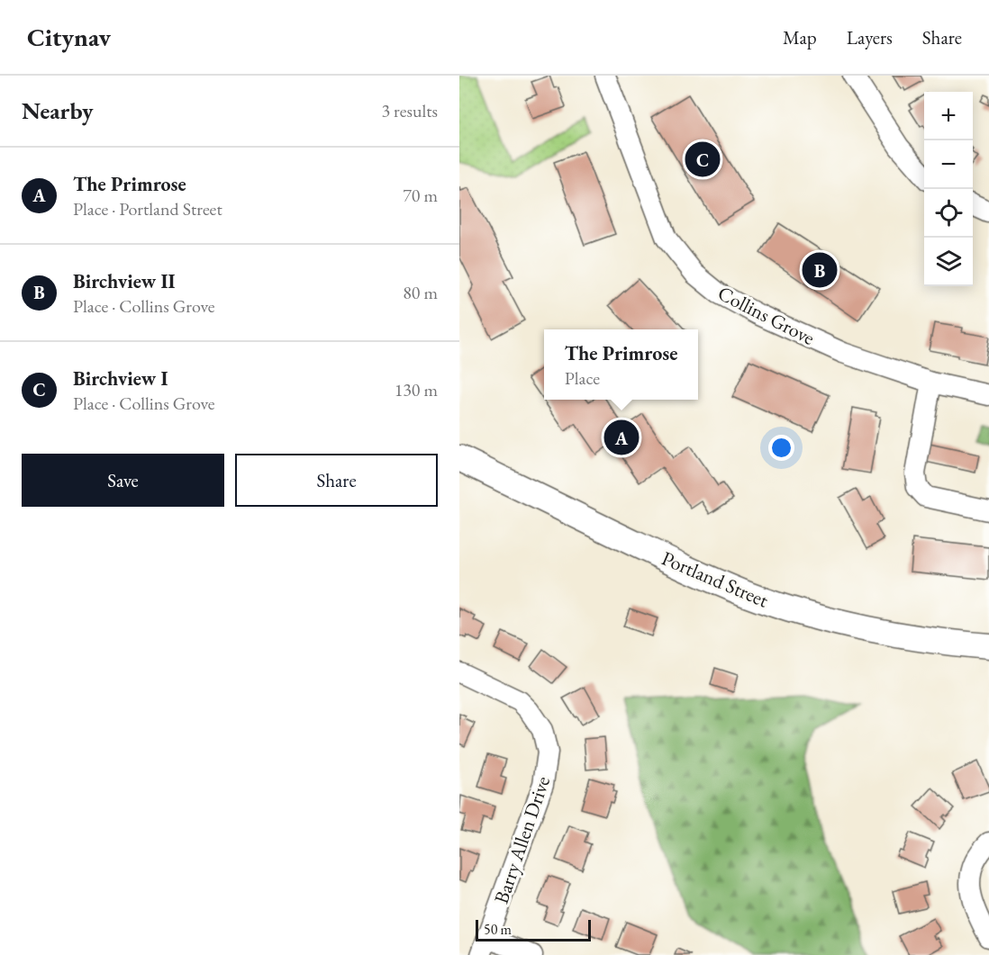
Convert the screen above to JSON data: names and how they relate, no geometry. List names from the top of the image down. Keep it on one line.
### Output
{"streets":{"main road":["Portland Street"],"street":["Collins Grove","Barry Allen Drive"]},"scale_bar":"50 m","page":{"header":"Citynav","nav":["Map","Layers","Share"],"heading":["Nearby","3 results"],"map_buttons":["+","−"],"pins":["C","B","A"],"list":[{"mark":"A","name":"The Primrose","note":"Place · Portland Street","value":"70 m"},{"mark":"B","name":"Birchview II","note":"Place · Collins Grove","value":"80 m"},{"mark":"C","name":"Birchview I","note":"Place · Collins Grove","value":"130 m"}],"popup":["The Primrose","Place"],"buttons":["Save","Share"],"scale":"50 m"}}
